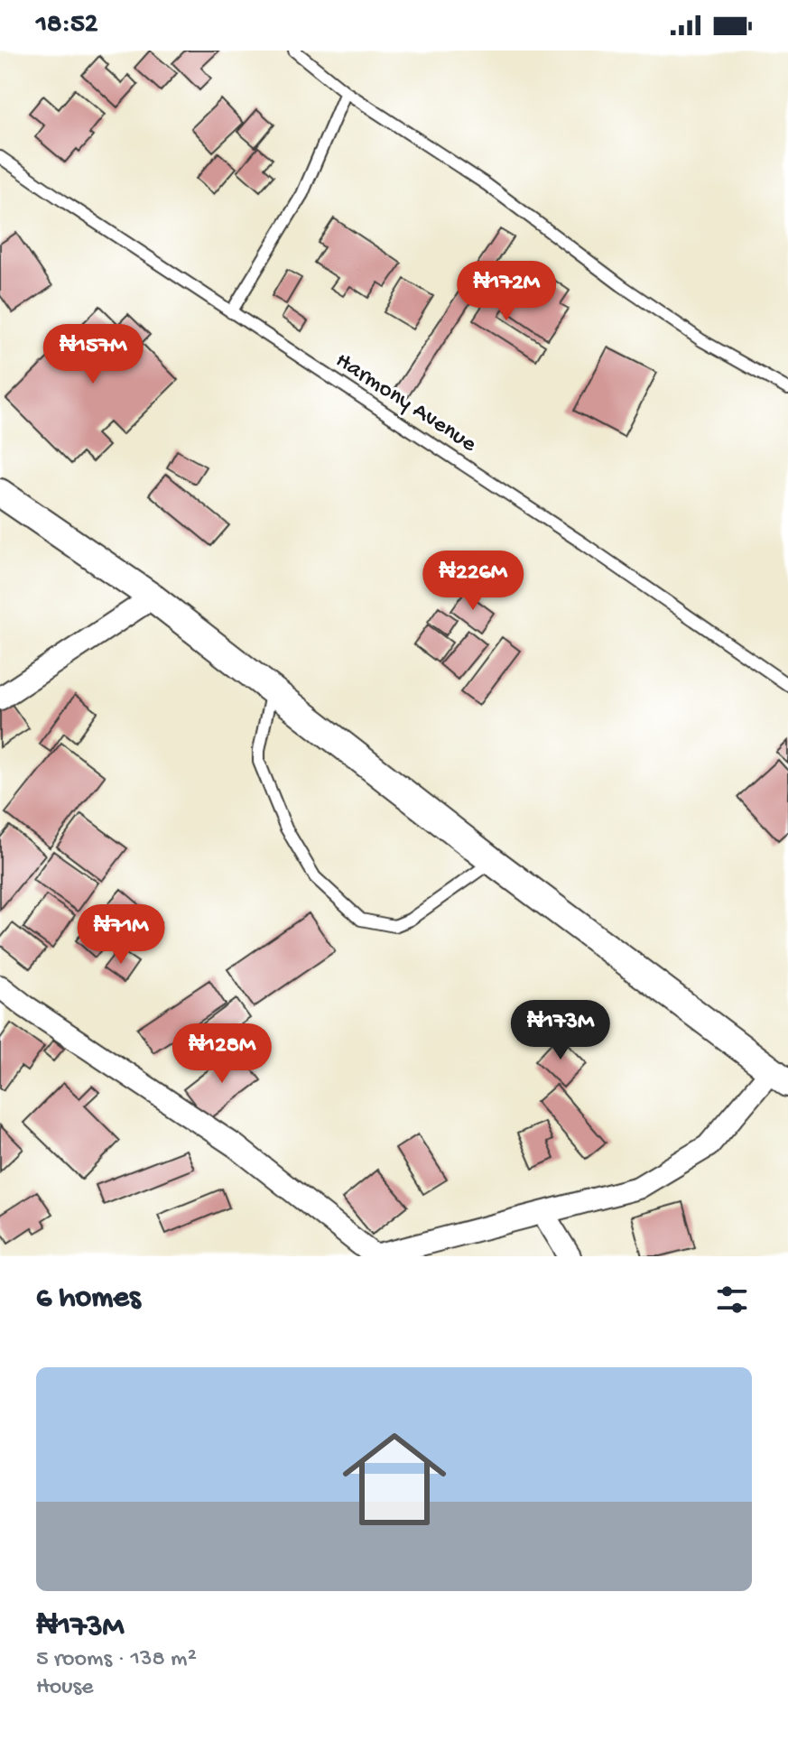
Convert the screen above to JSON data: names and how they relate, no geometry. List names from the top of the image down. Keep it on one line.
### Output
{"streets":{"lane":["Harmony Avenue"]},"page":{"status":"18:52","price":["₦172M","₦157M","₦226M","₦71M","₦173M","₦128M"],"heading":"6 homes","list":[{"name":"₦173M","note":"5 rooms · 138 m² · House"}]}}
